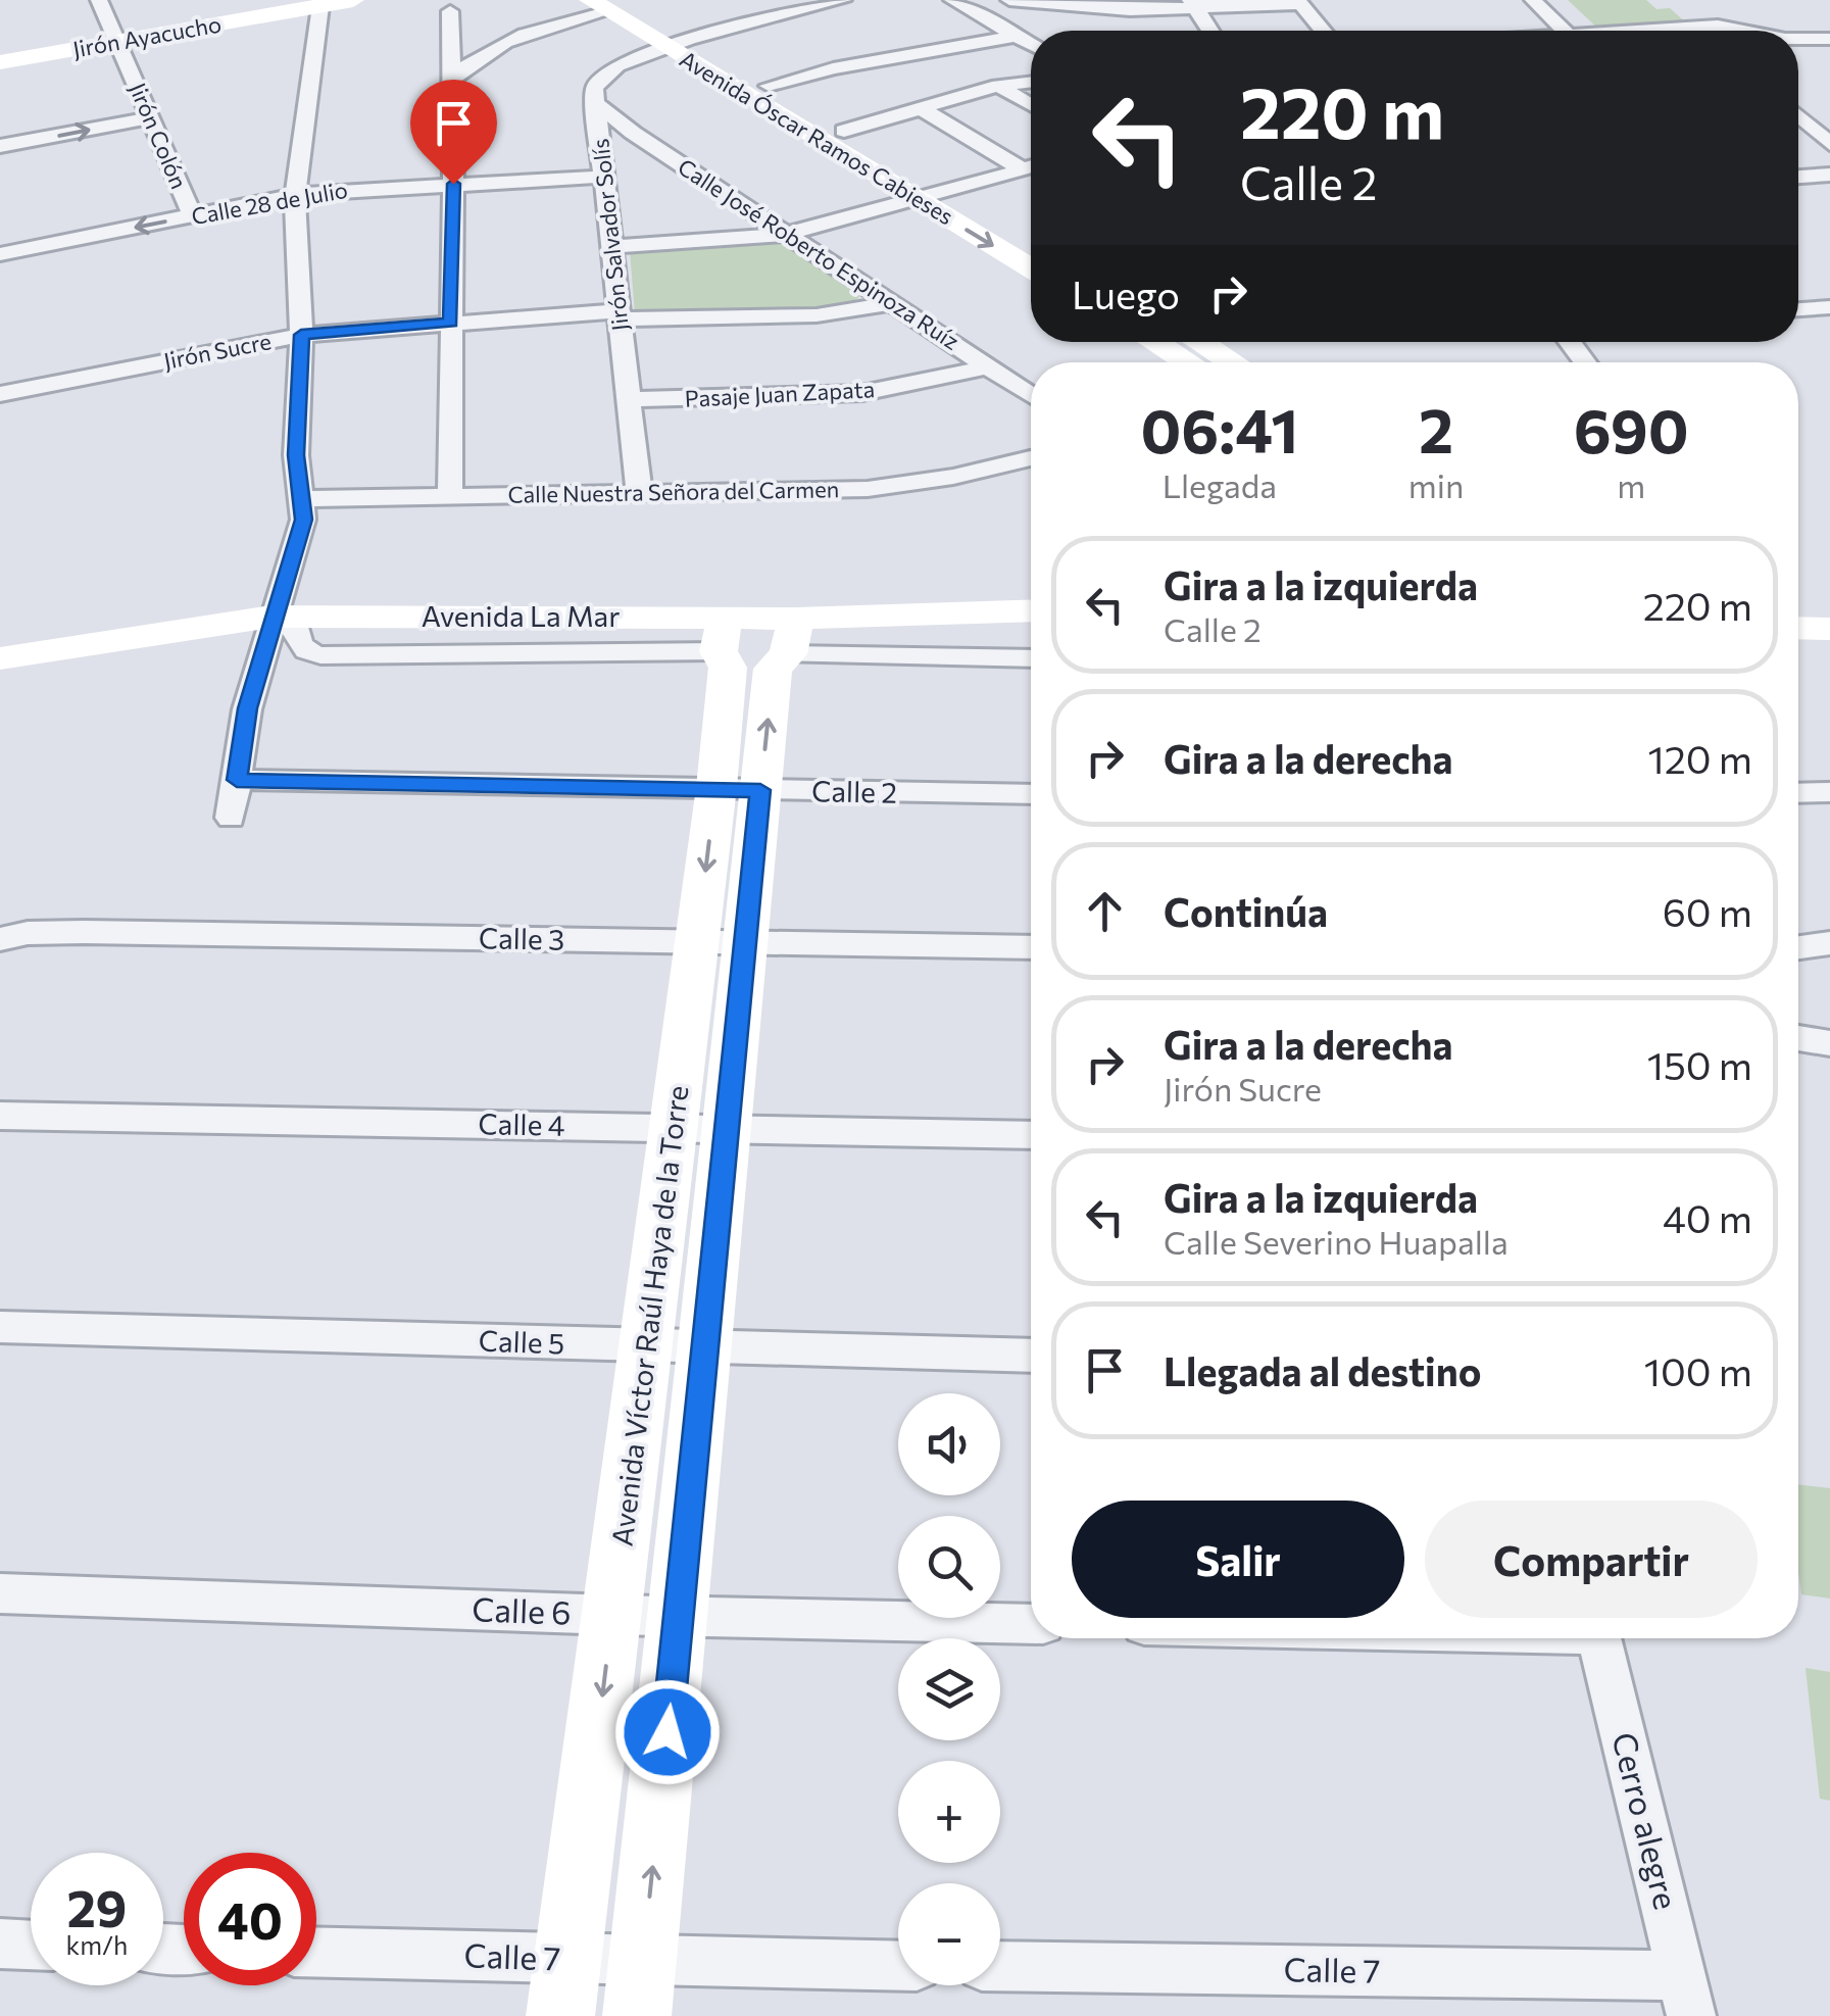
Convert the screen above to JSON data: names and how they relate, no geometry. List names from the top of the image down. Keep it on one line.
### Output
{"streets":{"street":["Jirón Ayacucho","Jirón Colón","Avenida Óscar Ramos Cabieses","Calle 28 de Julio","Jirón Salvador Solís","Calle José Roberto Espinoza Ruíz","Jirón Sucre","Pasaje Juan Zapata","Calle Nuestra Señora del Carmen","Avenida La Mar","Calle 2","Calle 3","Calle 4","Avenida Víctor Raúl Haya de la Torre","Calle 5","Calle 6","Cerro alegre","Calle 7"]},"crossings":[["Jirón Ayacucho","Jirón Colón"],["Jirón Colón","Calle 28 de Julio"],["Avenida Óscar Ramos Cabieses","Jirón Salvador Solís"],["Calle 28 de Julio","Jirón Salvador Solís"],["Jirón Salvador Solís","Calle José Roberto Espinoza Ruíz"],["Jirón Salvador Solís","Jirón Sucre"],["Jirón Salvador Solís","Pasaje Juan Zapata"],["Jirón Salvador Solís","Calle Nuestra Señora del Carmen"],["Calle José Roberto Espinoza Ruíz","Jirón Sucre"],["Calle José Roberto Espinoza Ruíz","Pasaje Juan Zapata"],["Avenida La Mar","Avenida Víctor Raúl Haya de la Torre"],["Calle 2","Avenida Víctor Raúl Haya de la Torre"],["Calle 3","Avenida Víctor Raúl Haya de la Torre"],["Calle 4","Avenida Víctor Raúl Haya de la Torre"],["Avenida Víctor Raúl Haya de la Torre","Calle 5"],["Avenida Víctor Raúl Haya de la Torre","Calle 6"],["Avenida Víctor Raúl Haya de la Torre","Calle 7"],["Cerro alegre","Calle 7"]],"page":{"turn":["220 m","Calle 2"],"then":"Luego","eta":["06:41","Llegada","2","min","690","m"],"list":[{"name":"Gira a la izquierda","note":"Calle 2","value":"220 m"},{"name":"Gira a la derecha","value":"120 m"},{"name":"Continúa","value":"60 m"},{"name":"Gira a la derecha","note":"Jirón Sucre","value":"150 m"},{"name":"Gira a la izquierda","note":"Calle Severino Huapalla","value":"40 m"},{"name":"Llegada al destino","value":"100 m"}],"map_buttons":["+","−"],"buttons":["Salir","Compartir"],"speed":"29 km/h","limit":"40"}}
